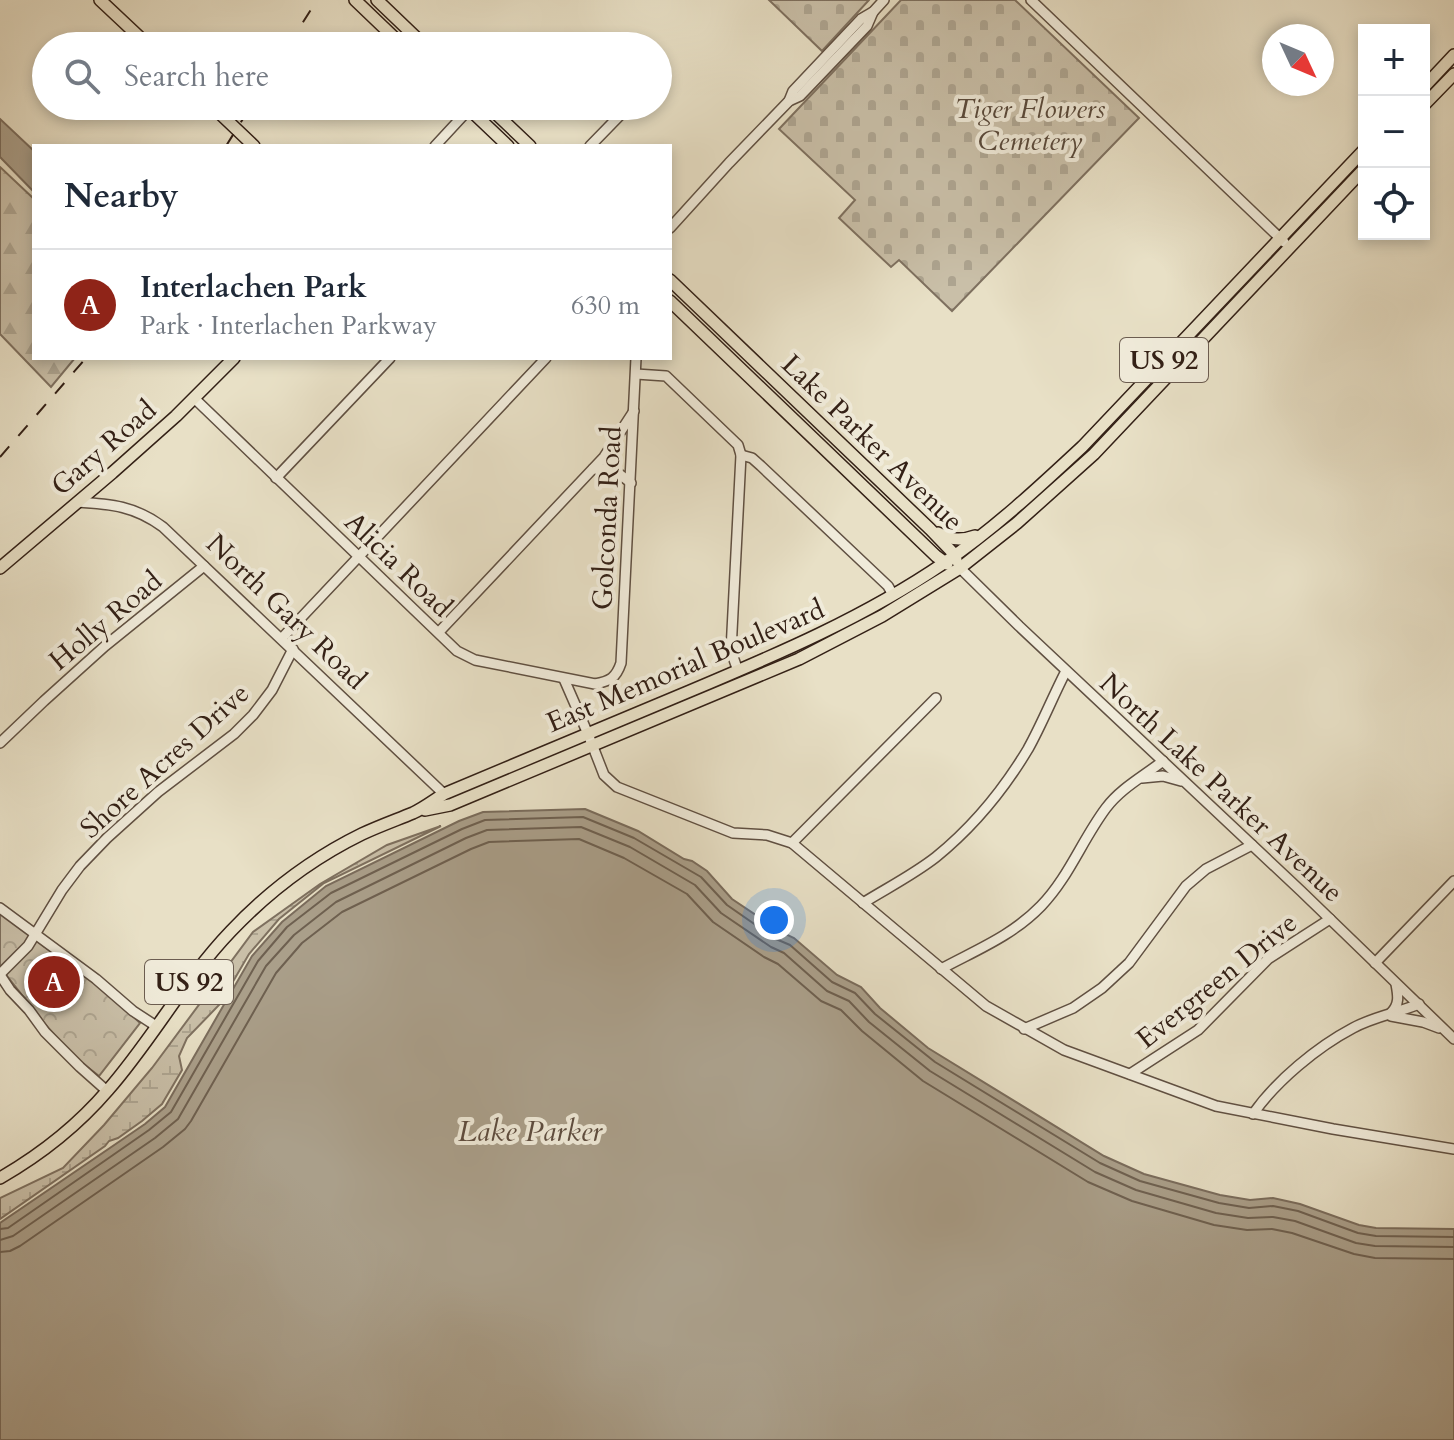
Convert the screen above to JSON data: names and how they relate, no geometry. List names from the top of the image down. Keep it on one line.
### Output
{"streets":{"main road":["US 92","Lake Parker Avenue","Gary Road","East Memorial Boulevard"],"street":["Golconda Road","Alicia Road","North Gary Road","Holly Road","Shore Acres Drive","North Lake Parker Avenue","Evergreen Drive"]},"crossings":[["Lake Parker Avenue","East Memorial Boulevard"],["Lake Parker Avenue","North Lake Parker Avenue"],["Gary Road","Alicia Road"],["Gary Road","North Gary Road"],["Golconda Road","Alicia Road"],["North Gary Road","Holly Road"],["North Gary Road","East Memorial Boulevard"],["North Gary Road","Shore Acres Drive"],["East Memorial Boulevard","North Lake Parker Avenue"],["North Lake Parker Avenue","Evergreen Drive"]],"water":["Lake Parker"],"parks":["Tiger Flowers Cemetery"],"north":"bottom right","page":{"map_buttons":["+","−"],"search":"Search here","heading":"Nearby","list":[{"mark":"A","name":"Interlachen Park","note":"Park · Interlachen Parkway","value":"630 m"}],"pins":"A"}}
